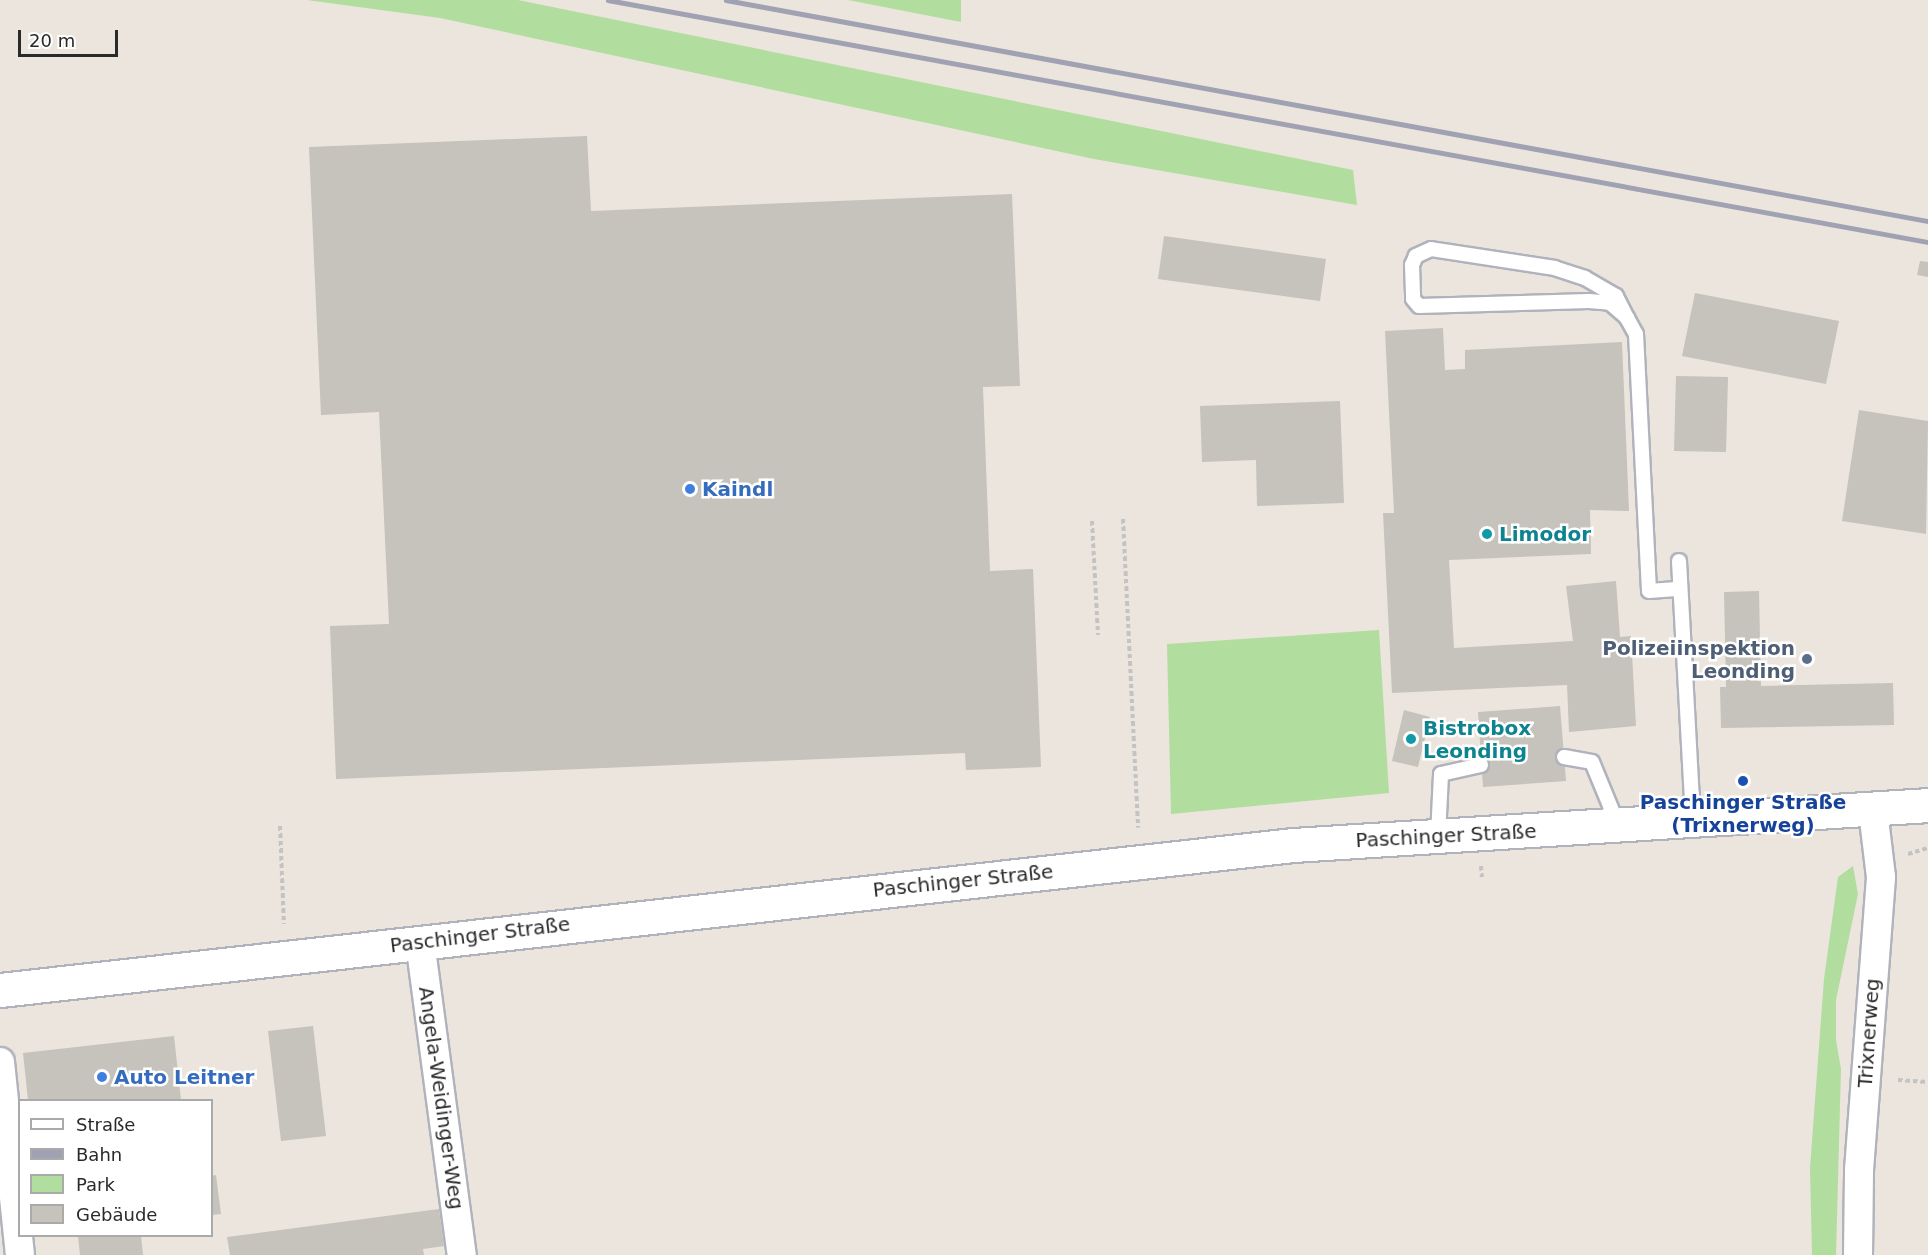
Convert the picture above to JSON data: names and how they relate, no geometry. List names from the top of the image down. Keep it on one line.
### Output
{"streets":{"street":["Paschinger Straße","Trixnerweg","Angela-Weidinger-Weg"]},"crossings":[["Paschinger Straße","Trixnerweg"],["Paschinger Straße","Angela-Weidinger-Weg"]],"places":["Kaindl","Limodor","Polizeiinspektion Leonding","Bistrobox Leonding","Paschinger Straße (Trixnerweg)","Auto Leitner"],"legend":["Straße","Bahn","Park","Gebäude"],"scale_bar":"20 m"}
